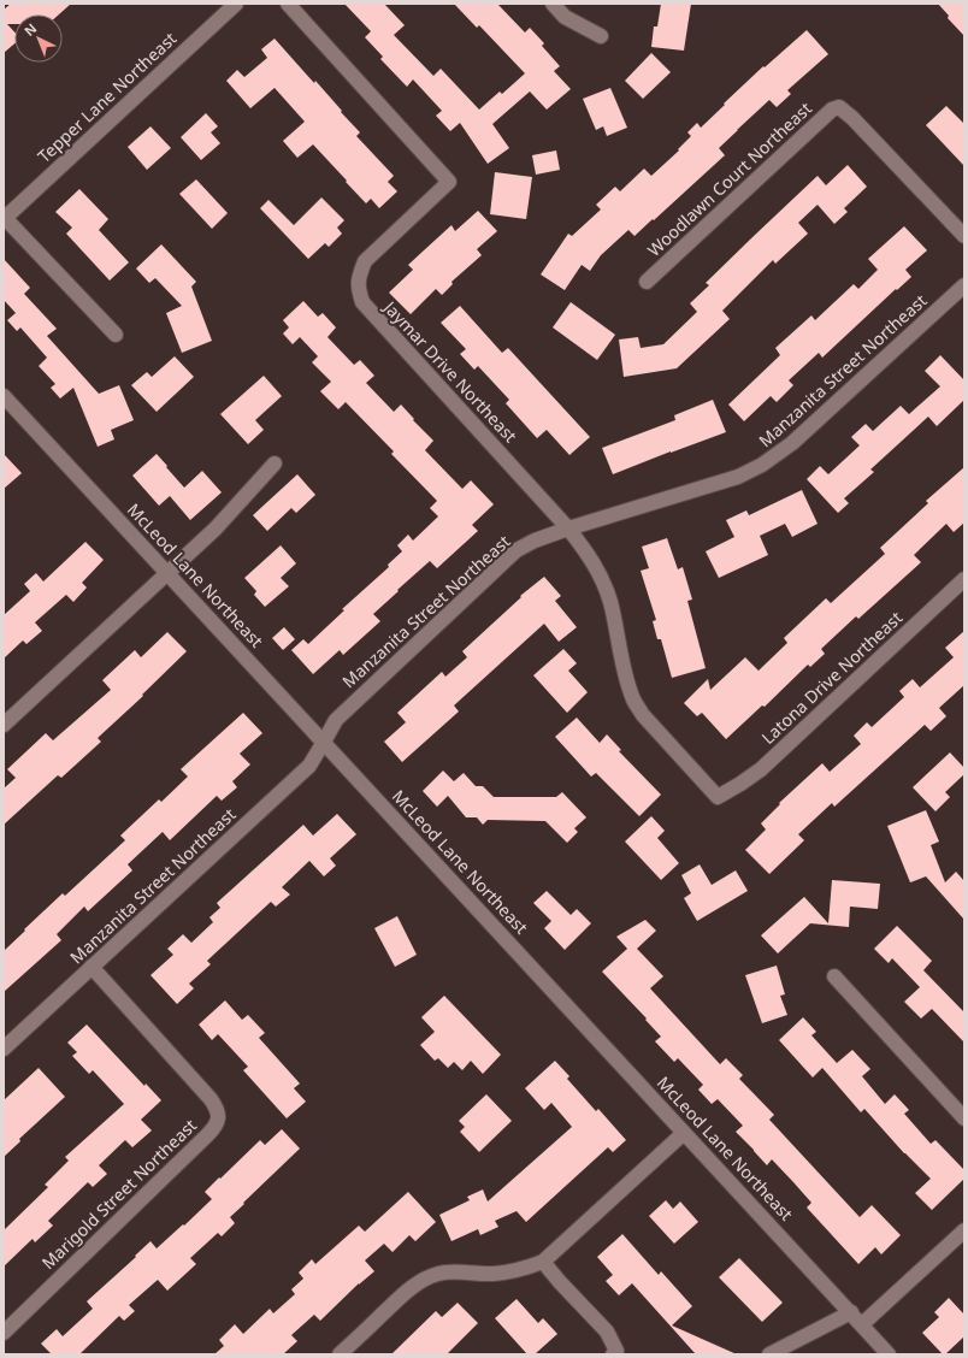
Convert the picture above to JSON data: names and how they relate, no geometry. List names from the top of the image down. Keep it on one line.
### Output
{"streets":{"street":["Tepper Lane Northeast","Woodlawn Court Northeast","Manzanita Street Northeast","Jaymar Drive Northeast","McLeod Lane Northeast","Latona Drive Northeast","Marigold Street Northeast"]},"crossings":[["Manzanita Street Northeast","Jaymar Drive Northeast"],["Manzanita Street Northeast","McLeod Lane Northeast"],["Manzanita Street Northeast","Marigold Street Northeast"],["Jaymar Drive Northeast","Latona Drive Northeast"]],"north":"top left"}
